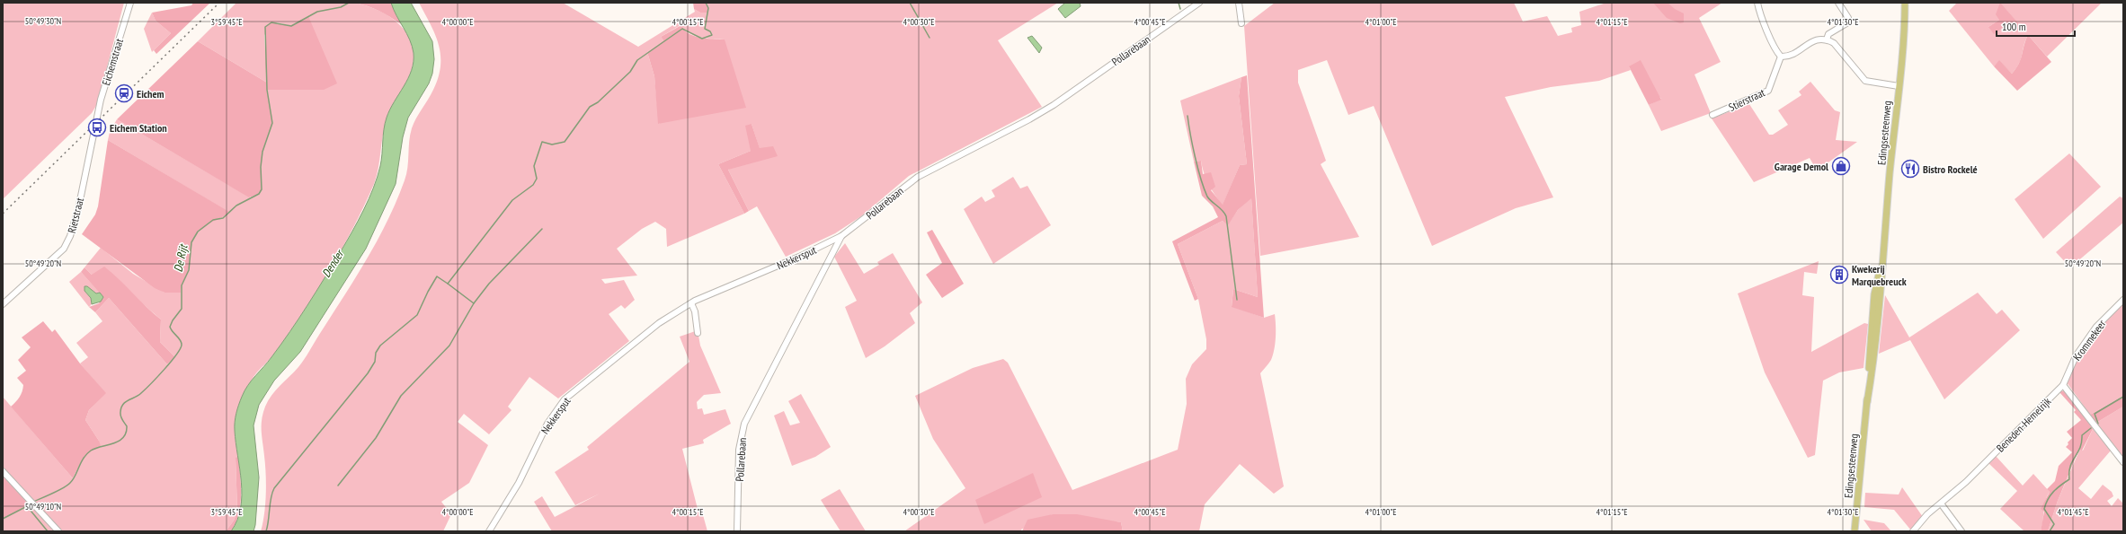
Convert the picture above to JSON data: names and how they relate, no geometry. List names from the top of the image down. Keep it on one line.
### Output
{"streets":{"main road":["Edingsesteenweg"],"street":["Pollarebaan","Eichemstraat","Stierstraat","Rietstraat","Nekkersput","Krommekeer","Beneden-Hemelrijk"]},"crossings":[["Pollarebaan","Nekkersput"],["Eichemstraat","Rietstraat"],["Krommekeer","Beneden-Hemelrijk"]],"water":["De Rijt","Dender"],"places":{"station":["Eichem"],"bus stop":["Eichem Station"],"shop":["Garage Demol"],"restaurant":["Bistro Rockelé"],"building":["Kwekerij Marquebreuck"]},"scale_bar":"100 m","coordinates":["50°49'30\"N","3°59'45\"E","4°00'00\"E","4°00'15\"E","4°00'30\"E","4°00'45\"E","4°01'00\"E","4°01'15\"E","4°01'30\"E","50°49'20\"N","50°49'10\"N","4°01'45\"E"]}
